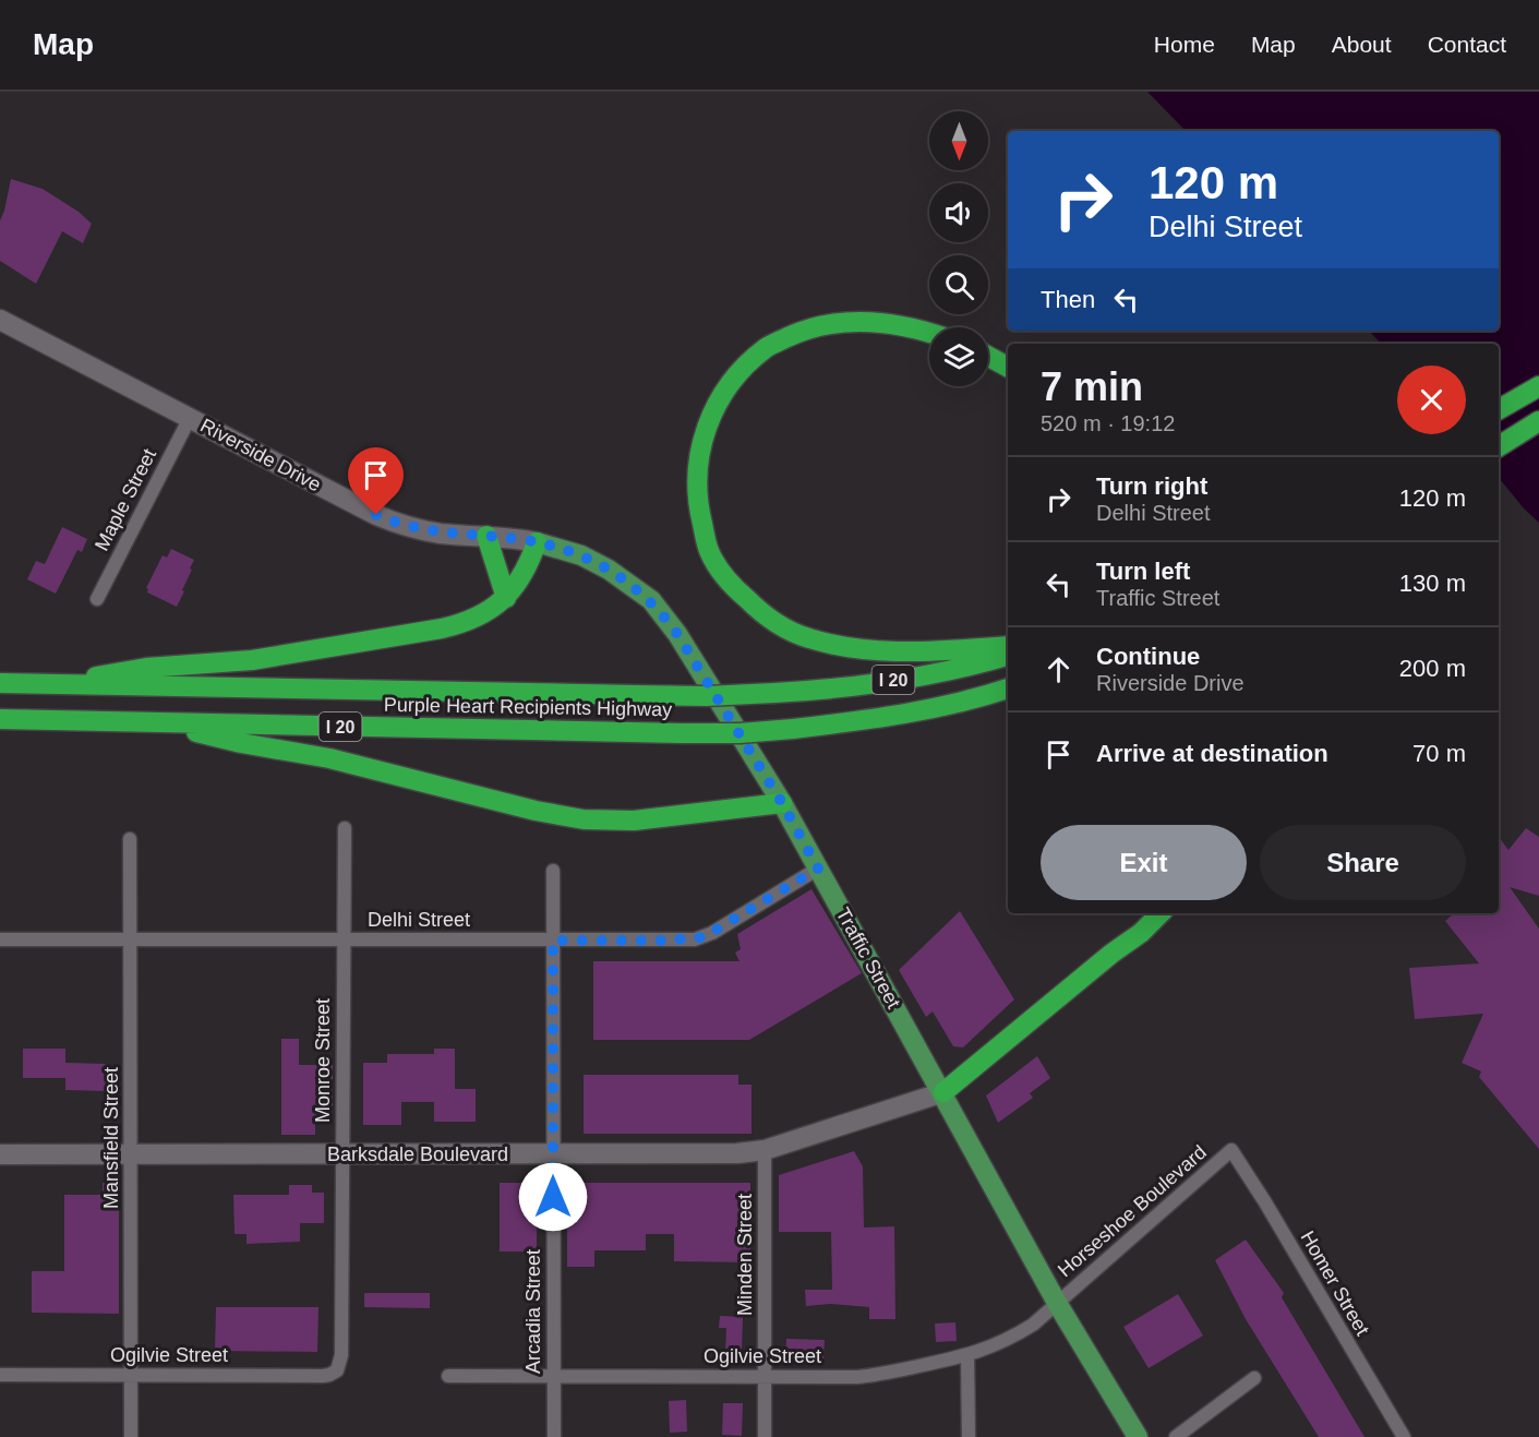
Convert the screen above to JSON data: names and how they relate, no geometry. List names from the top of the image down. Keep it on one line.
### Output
{"streets":{"highway":["I 20","Purple Heart Recipients Highway"],"main road":["Riverside Drive","Traffic Street","Barksdale Boulevard"],"street":["Maple Street","Delhi Street","Monroe Street","Mansfield Street","Horseshoe Boulevard","Minden Street","Homer Street","Arcadia Street","Ogilvie Street"]},"crossings":[["Riverside Drive","Maple Street"],["Riverside Drive","Traffic Street"],["Delhi Street","Traffic Street"],["Delhi Street","Monroe Street"],["Delhi Street","Mansfield Street"],["Delhi Street","Arcadia Street"],["Traffic Street","Barksdale Boulevard"],["Traffic Street","Horseshoe Boulevard"],["Traffic Street","Ogilvie Street"],["Monroe Street","Barksdale Boulevard"],["Monroe Street","Ogilvie Street"],["Mansfield Street","Barksdale Boulevard"],["Mansfield Street","Ogilvie Street"],["Barksdale Boulevard","Minden Street"],["Barksdale Boulevard","Arcadia Street"],["Horseshoe Boulevard","Homer Street"],["Horseshoe Boulevard","Ogilvie Street"],["Minden Street","Ogilvie Street"],["Arcadia Street","Ogilvie Street"]],"north":"bottom","page":{"header":"Map","nav":["Home","Map","About","Contact"],"turn":["120 m","Delhi Street"],"then":"Then","heading":["7 min","520 m · 19:12"],"list":[{"name":"Turn right","note":"Delhi Street","value":"120 m"},{"name":"Turn left","note":"Traffic Street","value":"130 m"},{"name":"Continue","note":"Riverside Drive","value":"200 m"},{"name":"Arrive at destination","value":"70 m"}],"buttons":["Exit","Share"]}}
